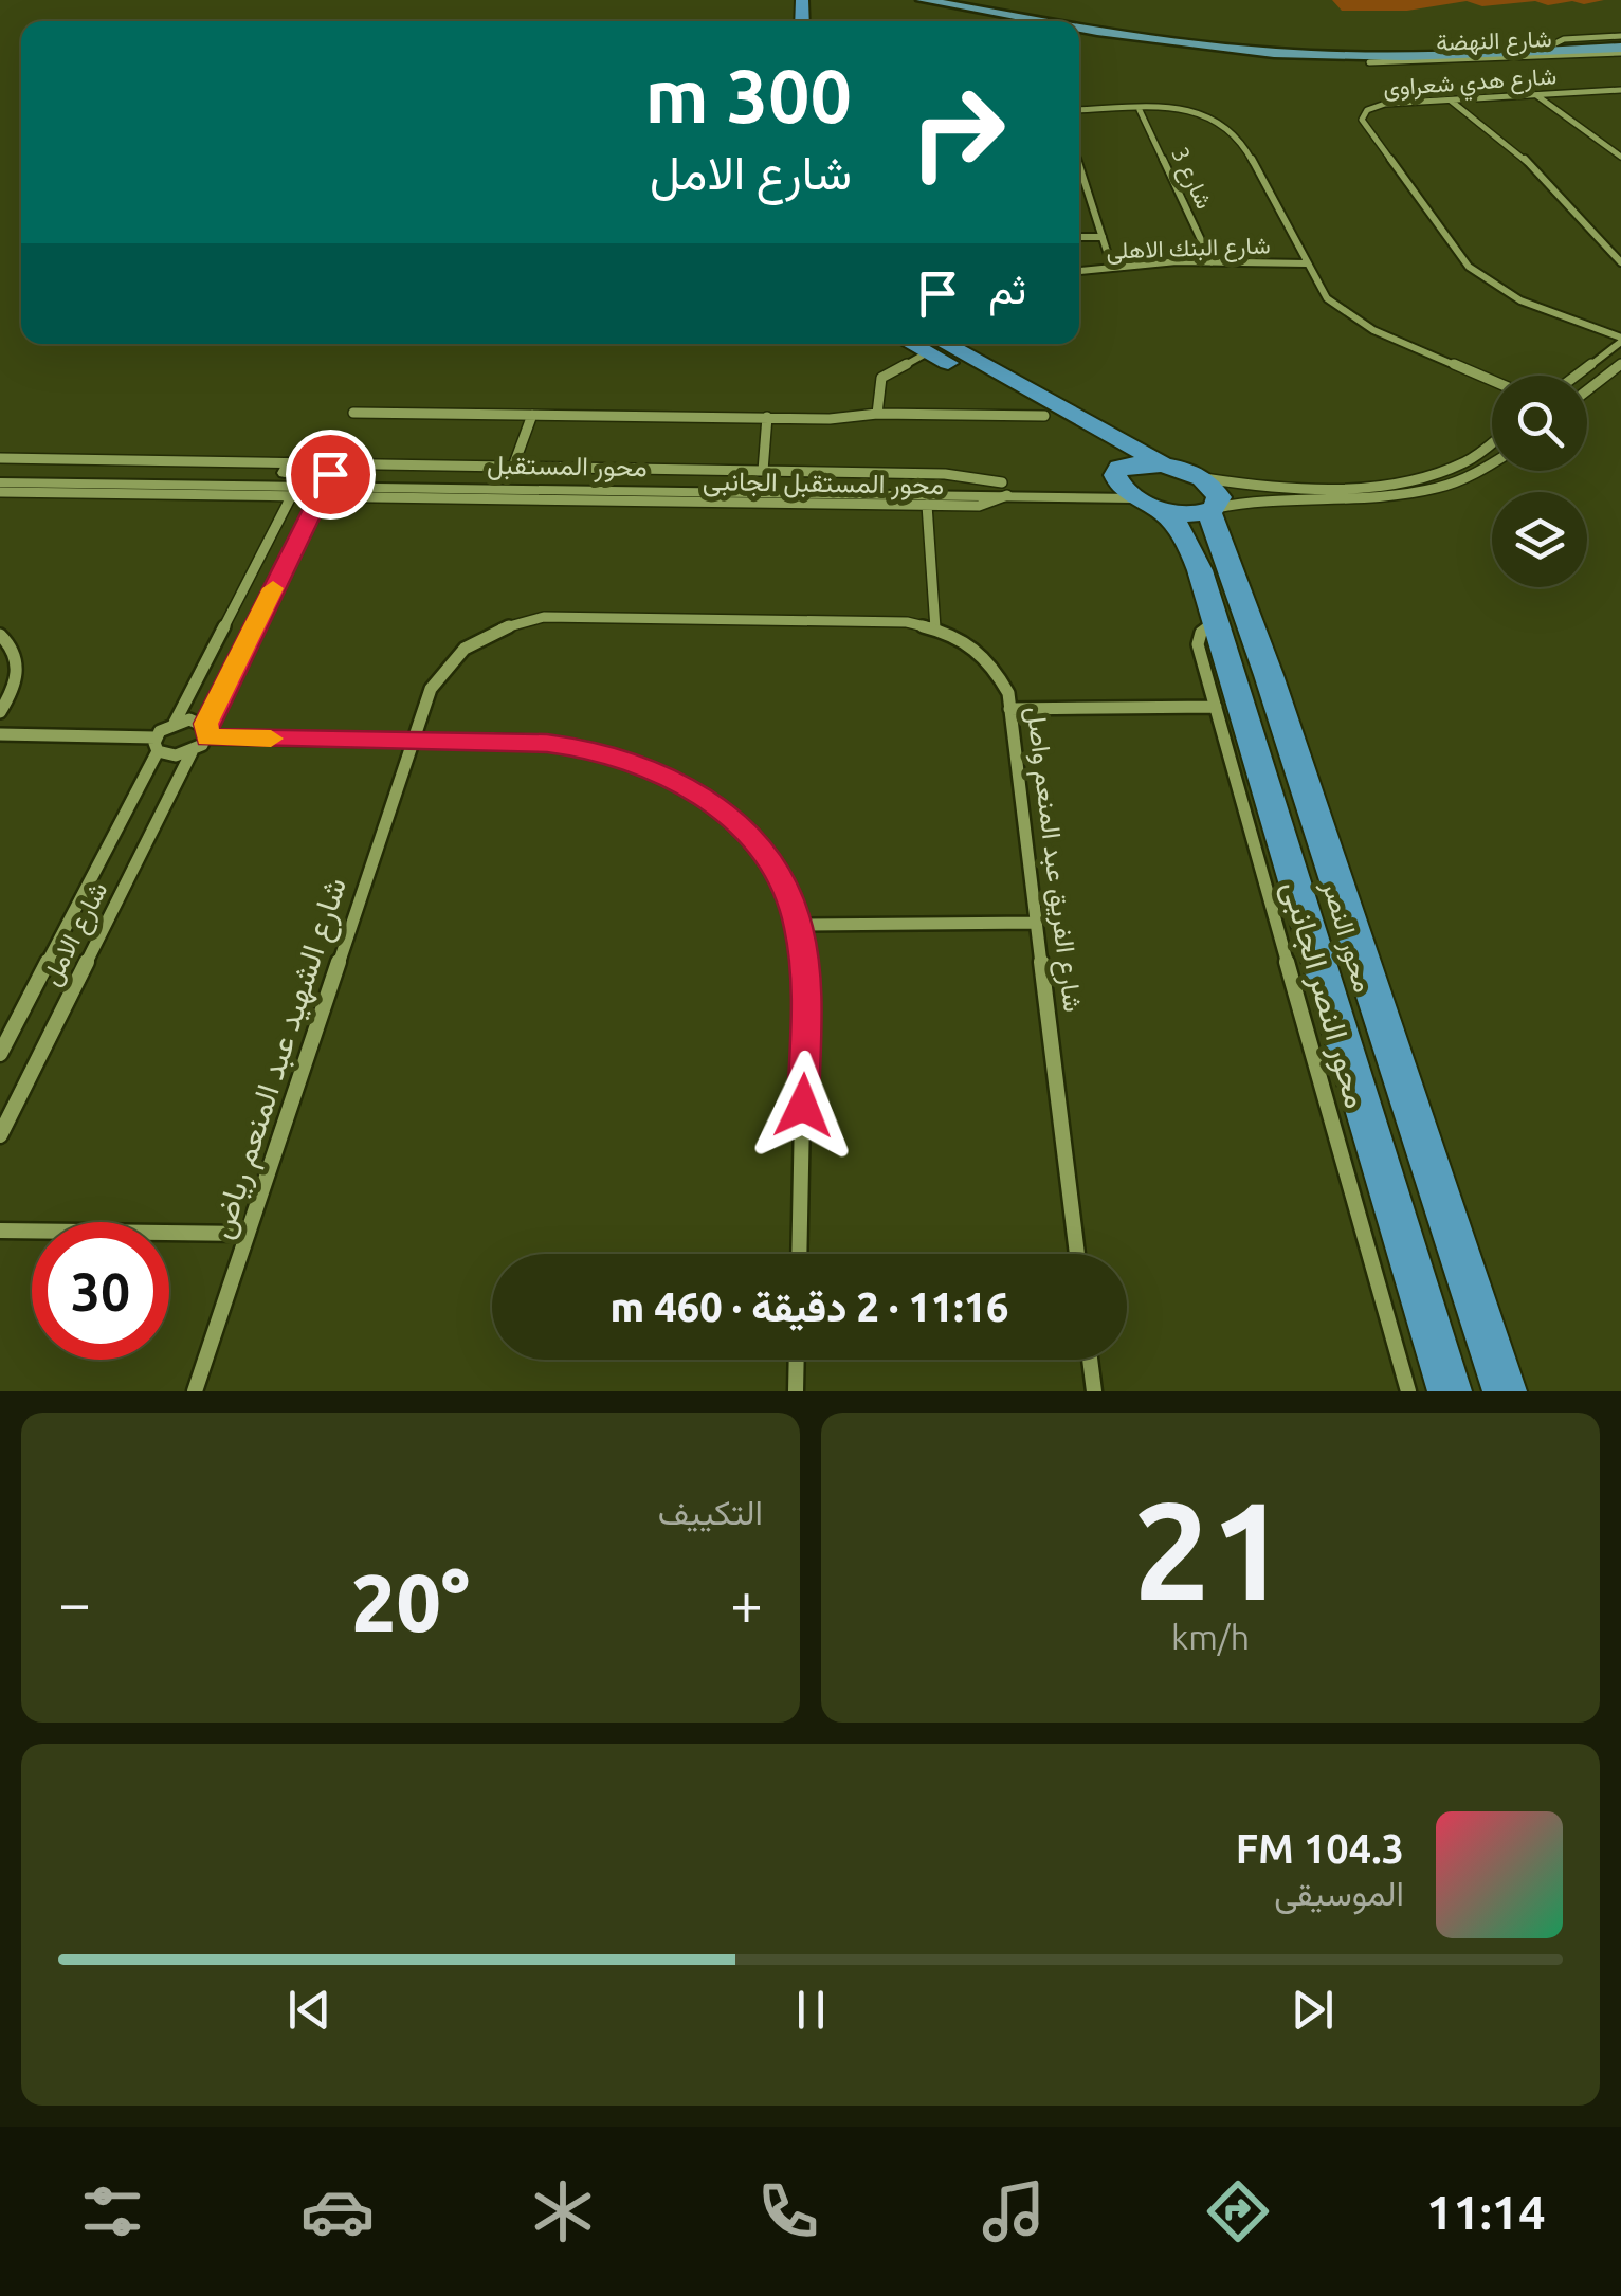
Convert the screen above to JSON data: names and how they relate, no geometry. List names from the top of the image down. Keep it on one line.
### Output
{"streets":{"highway":["محور النصر"],"street":["شارع النهضة","شارع هدي شعراوى","شارع 3","شارع البنك الاهلى","محور المستقبل","محور المستقبل الجانبى","شارع الفريق عبد المنعم واصل","شارع الامل","محور النصر الجانبى","شارع الشهيد عبد المنعم رياض"]},"crossings":[["شارع 3","شارع البنك الاهلى"],["محور المستقبل","محور المستقبل الجانبى"],["محور المستقبل","محور النصر"],["شارع الفريق عبد المنعم واصل","شارع الشهيد عبد المنعم رياض"],["محور النصر","محور النصر الجانبى"]],"page":{"turn":["300 m","شارع الامل"],"then":"ثم","limit":"30","trip":"11:16 · 2 دقيقة · 460 m","tile":[["21","km/h"],"التكييف"],"heat":["−","20°","+"],"song":["104.3 FM","الموسيقى"],"tabs":"11:14"}}
